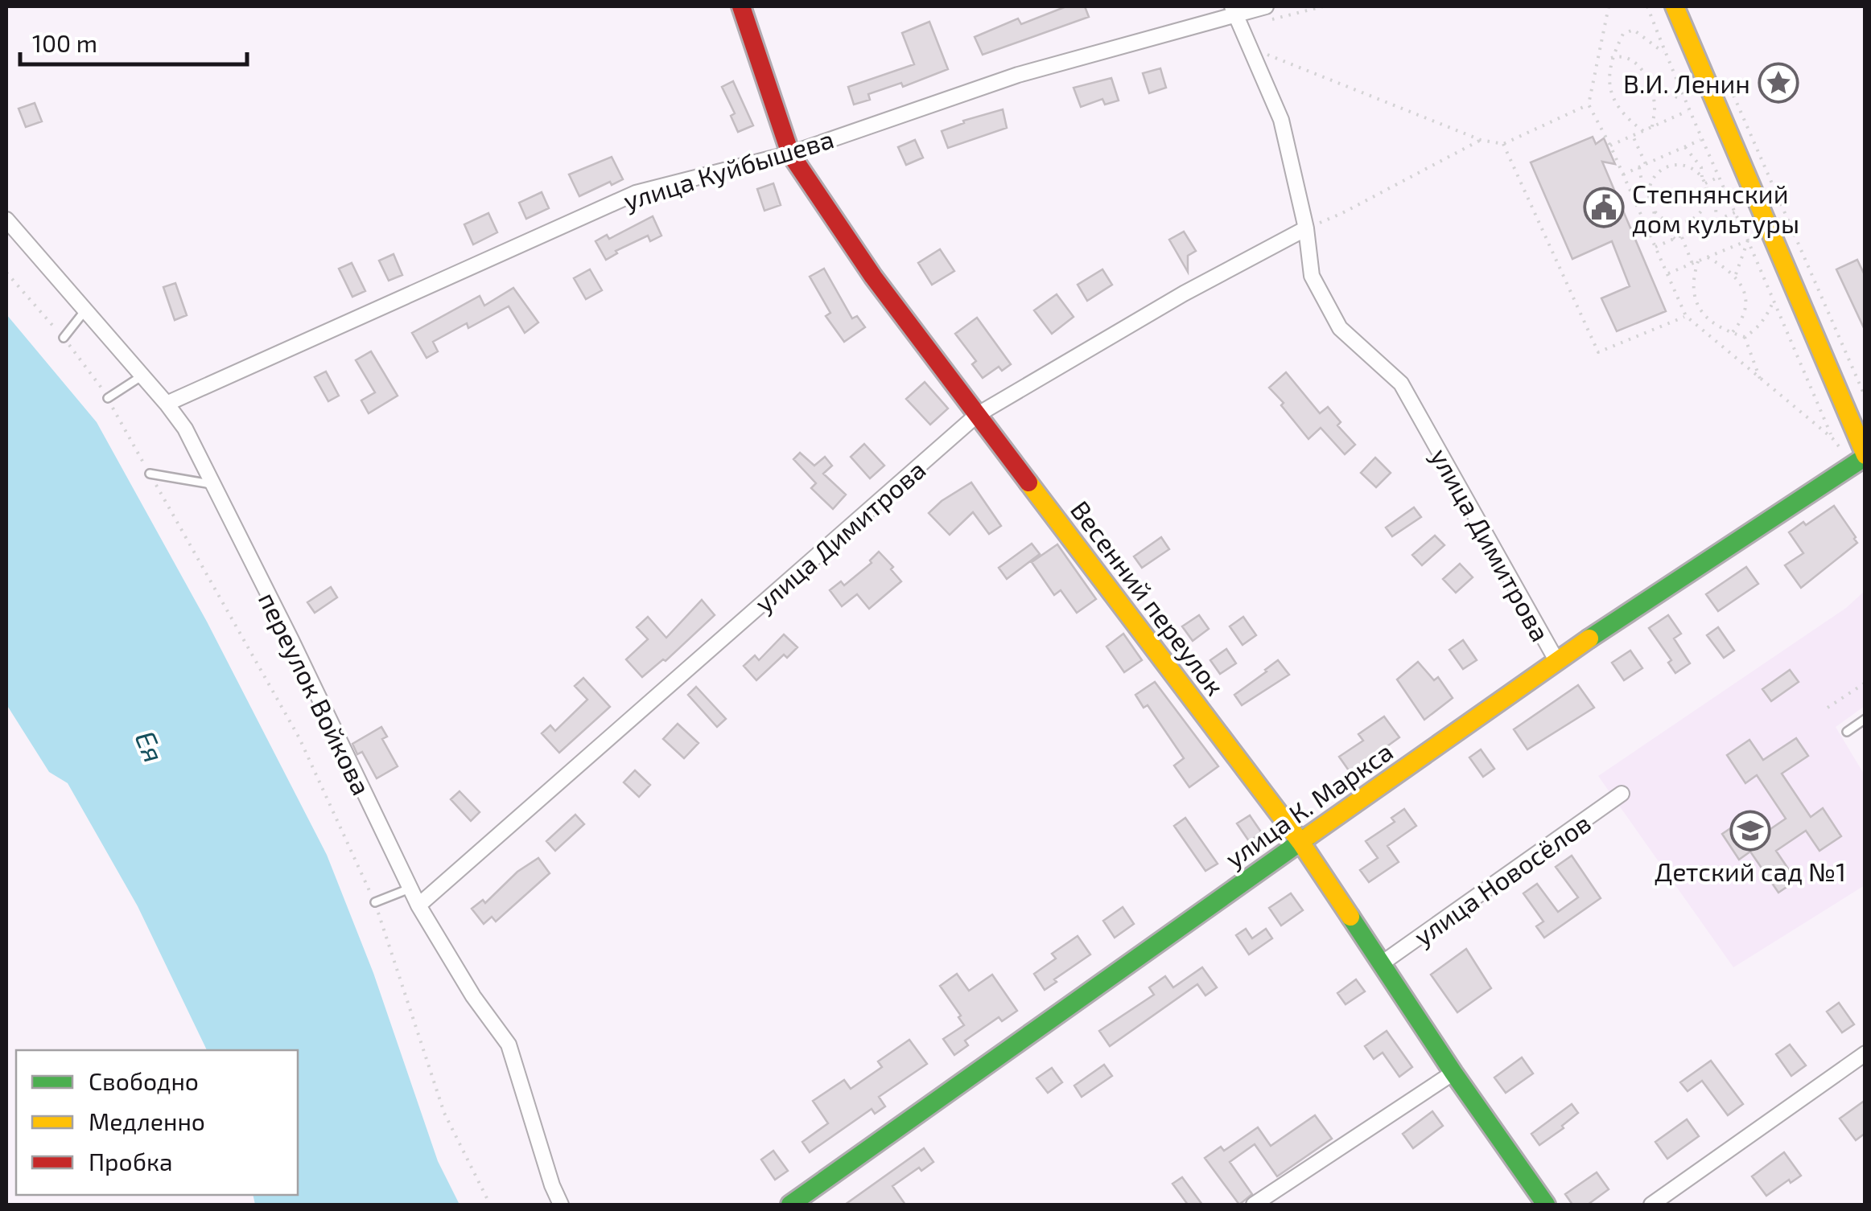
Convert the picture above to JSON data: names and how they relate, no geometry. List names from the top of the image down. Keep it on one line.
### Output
{"streets":{"street":["улица Куйбышева","улица Димитрова","Весенний переулок","переулок Войкова","улица К. Маркса","улица Новосёлов"]},"crossings":[["улица Куйбышева","улица Димитрова"],["улица Куйбышева","Весенний переулок"],["улица Куйбышева","переулок Войкова"],["улица Димитрова","Весенний переулок"],["улица Димитрова","переулок Войкова"],["улица Димитрова","улица К. Маркса"],["Весенний переулок","улица К. Маркса"],["Весенний переулок","улица Новосёлов"]],"water":["Ея"],"places":{"place":["В.И. Ленин"],"public building":["Степнянский дом культуры"],"school or university":["Детский сад №1"]},"legend":["Свободно","Медленно","Пробка"],"scale_bar":"100 m"}
